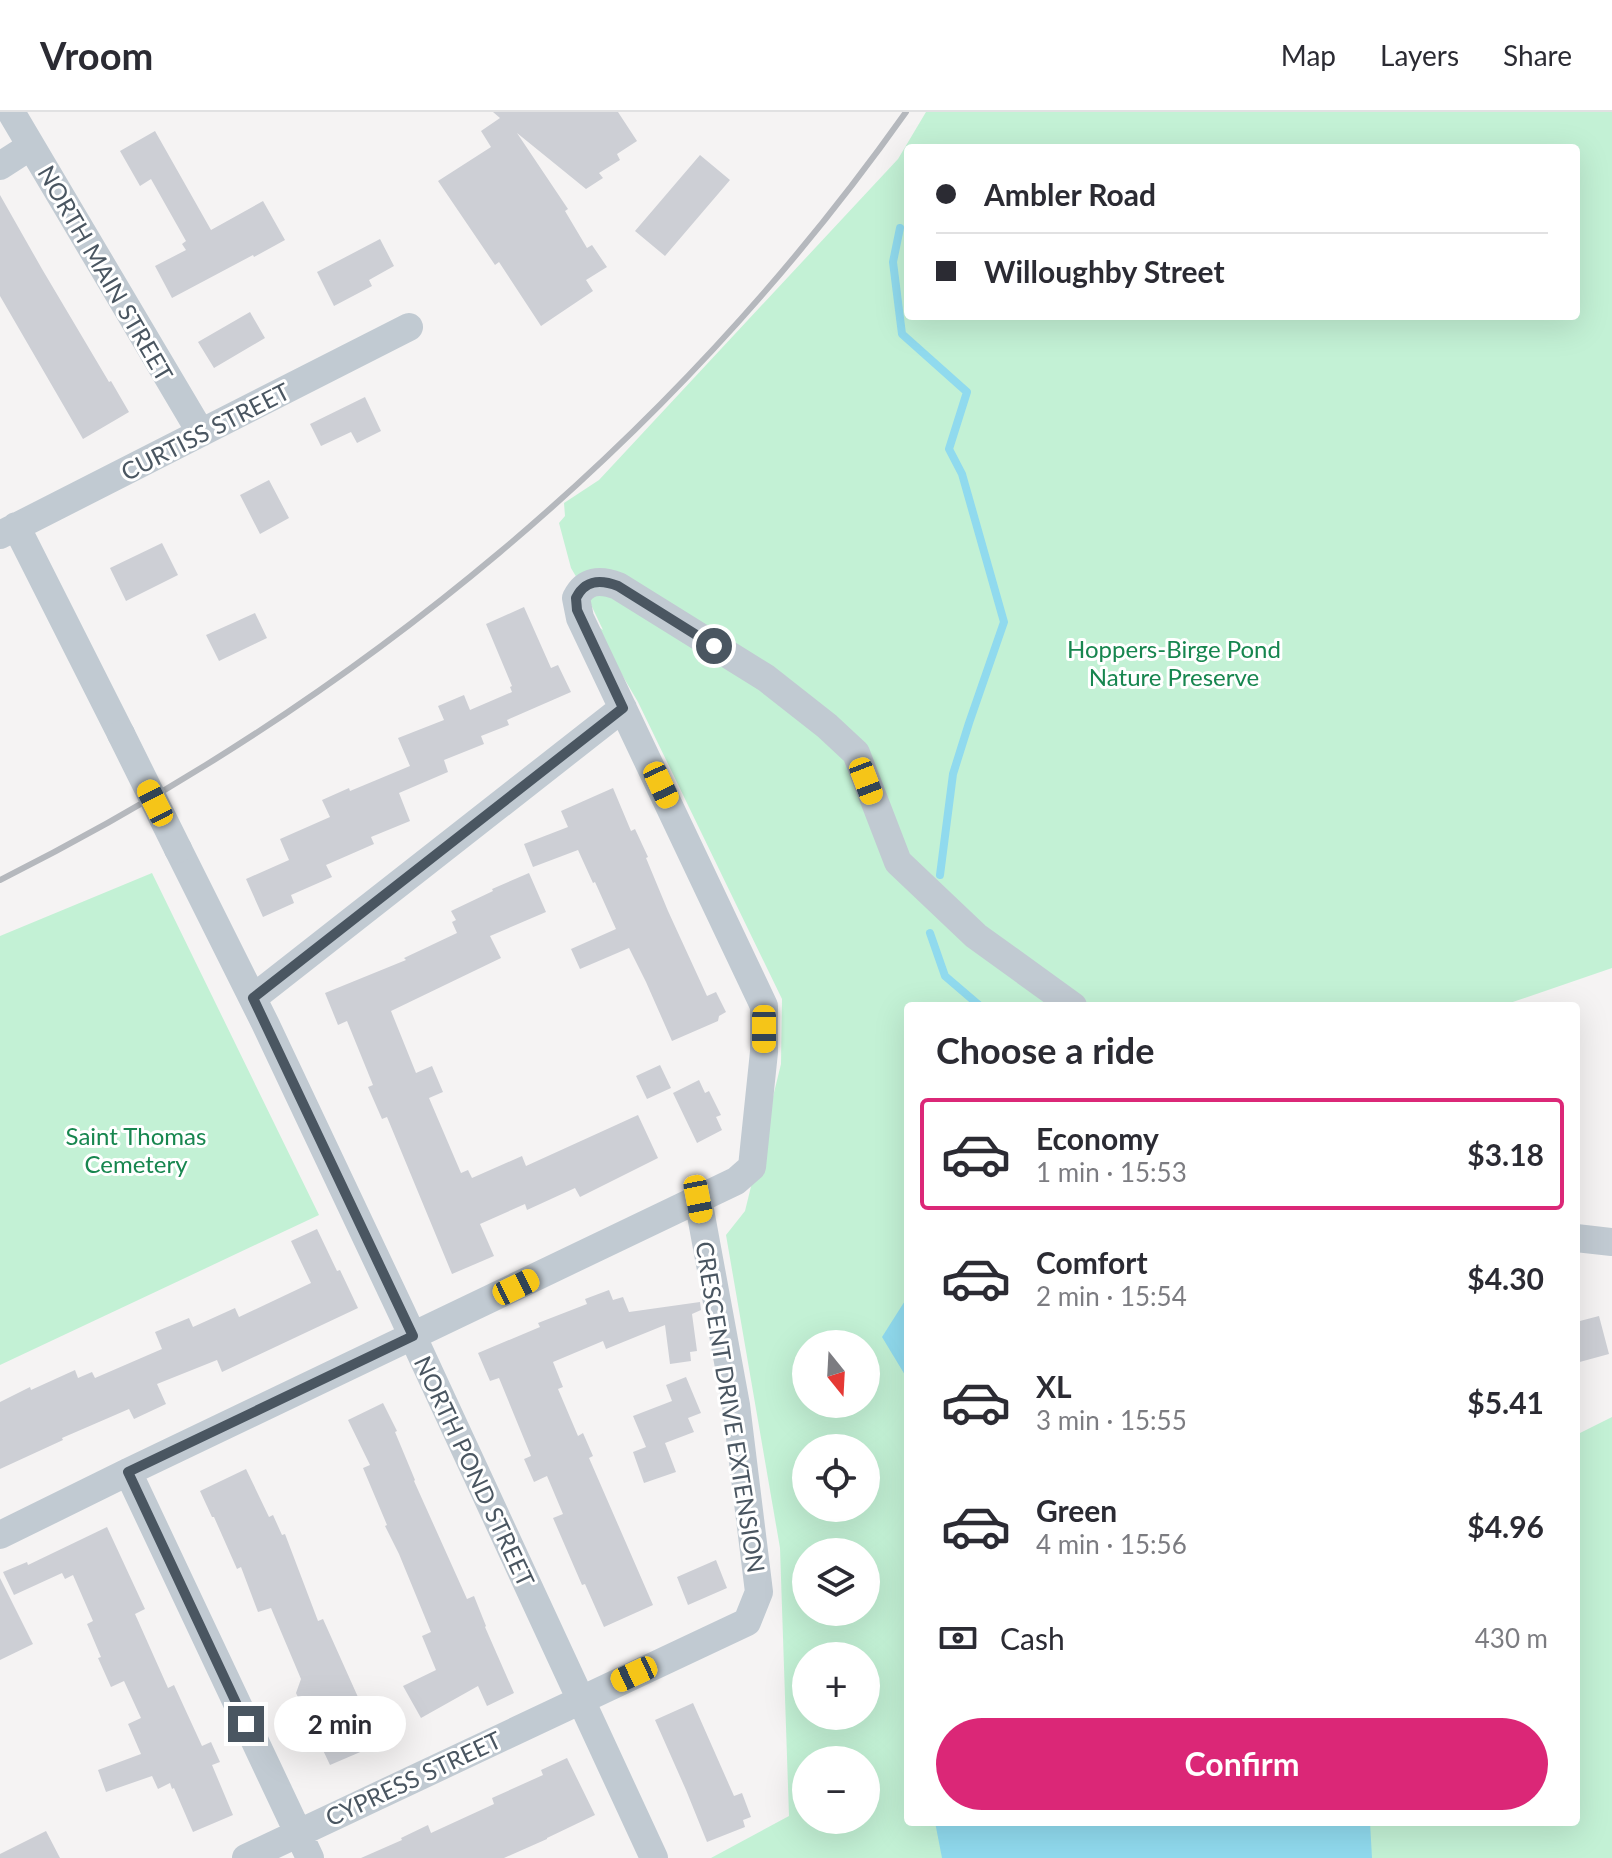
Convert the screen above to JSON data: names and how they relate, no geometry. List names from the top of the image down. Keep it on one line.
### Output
{"streets":{"street":["NORTH MAIN STREET","CURTISS STREET","CRESCENT DRIVE EXTENSION","NORTH POND STREET","CYPRESS STREET"]},"crossings":[["NORTH MAIN STREET","CURTISS STREET"],["CURTISS STREET","NORTH POND STREET"],["CRESCENT DRIVE EXTENSION","NORTH POND STREET"],["CRESCENT DRIVE EXTENSION","CYPRESS STREET"],["NORTH POND STREET","CYPRESS STREET"]],"parks":["Hoppers-Birge Pond Nature Preserve","Saint Thomas Cemetery"],"north":"bottom","page":{"header":"Vroom","nav":["Map","Layers","Share"],"banner":["Ambler Road","Willoughby Street"],"heading":"Choose a ride","list":[{"name":"Economy","note":"1 min · 15:53","value":"$3.18"},{"name":"Comfort","note":"2 min · 15:54","value":"$4.30"},{"name":"XL","note":"3 min · 15:55","value":"$5.41"},{"name":"Green","note":"4 min · 15:56","value":"$4.96"}],"map_buttons":["+","−"],"pay":["Cash","430 m"],"bubble":"2 min","buttons":"Confirm"}}
